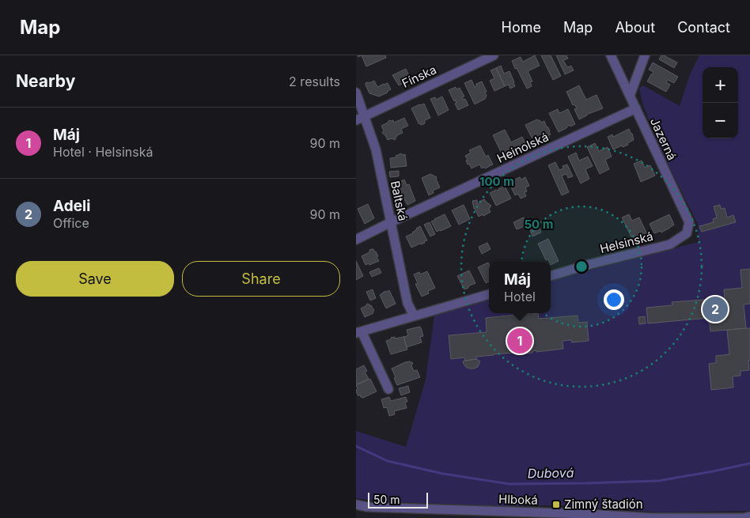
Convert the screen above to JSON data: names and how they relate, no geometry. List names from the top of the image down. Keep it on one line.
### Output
{"streets":{"street":["Fínska","Jazerná","Heinolská","Baltská","Helsinská","Hlboká"]},"crossings":[["Fínska","Baltská"],["Jazerná","Heinolská"],["Jazerná","Helsinská"],["Heinolská","Baltská"]],"water":["Dubová"],"places":{"transit":["Zimný štadión"]},"scale_bar":"50 m","page":{"header":"Map","nav":["Home","Map","About","Contact"],"heading":["Nearby","2 results"],"map_buttons":["+","−"],"list":[{"mark":"1","name":"Máj","note":"Hotel · Helsinská","value":"90 m"},{"mark":"2","name":"Adeli","note":"Office","value":"90 m"}],"buttons":["Save","Share"],"popup":["Máj","Hotel"],"pins":["2","1"],"scale":"50 m"},"rings":["100 m","50 m"]}
